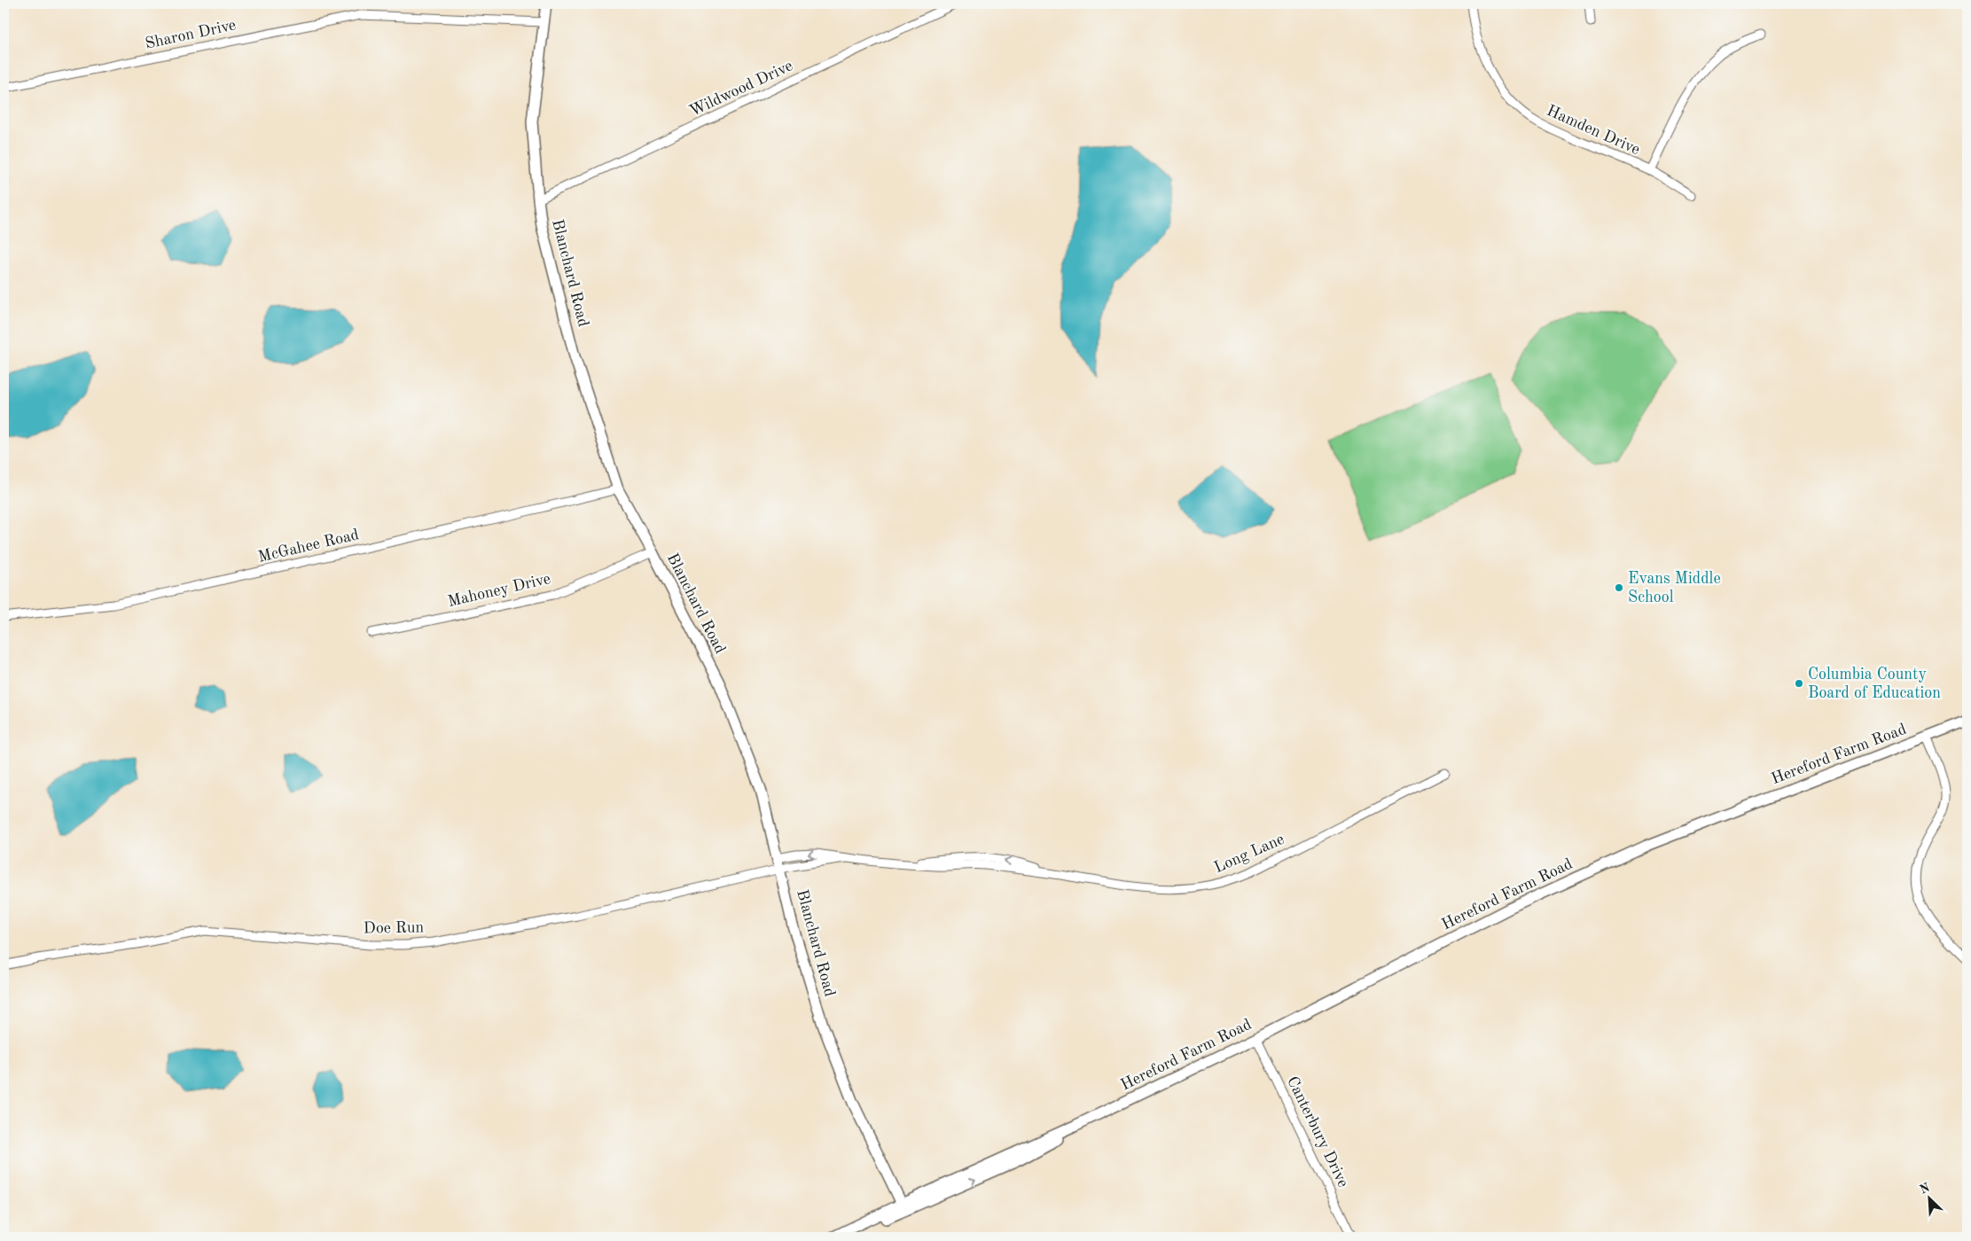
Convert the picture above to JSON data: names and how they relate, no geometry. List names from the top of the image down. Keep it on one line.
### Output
{"streets":{"street":["Sharon Drive","Wildwood Drive","Hamden Drive","Blanchard Road","McGahee Road","Mahoney Drive","Hereford Farm Road","Long Lane","Doe Run","Canterbury Drive"]},"crossings":[["Sharon Drive","Blanchard Road"],["Wildwood Drive","Blanchard Road"],["Blanchard Road","McGahee Road"],["Blanchard Road","Mahoney Drive"],["Blanchard Road","Hereford Farm Road"],["Blanchard Road","Long Lane"],["Blanchard Road","Doe Run"],["Hereford Farm Road","Canterbury Drive"],["Long Lane","Doe Run"]],"places":["Evans Middle School","Columbia County Board of Education"],"north":"top left"}
